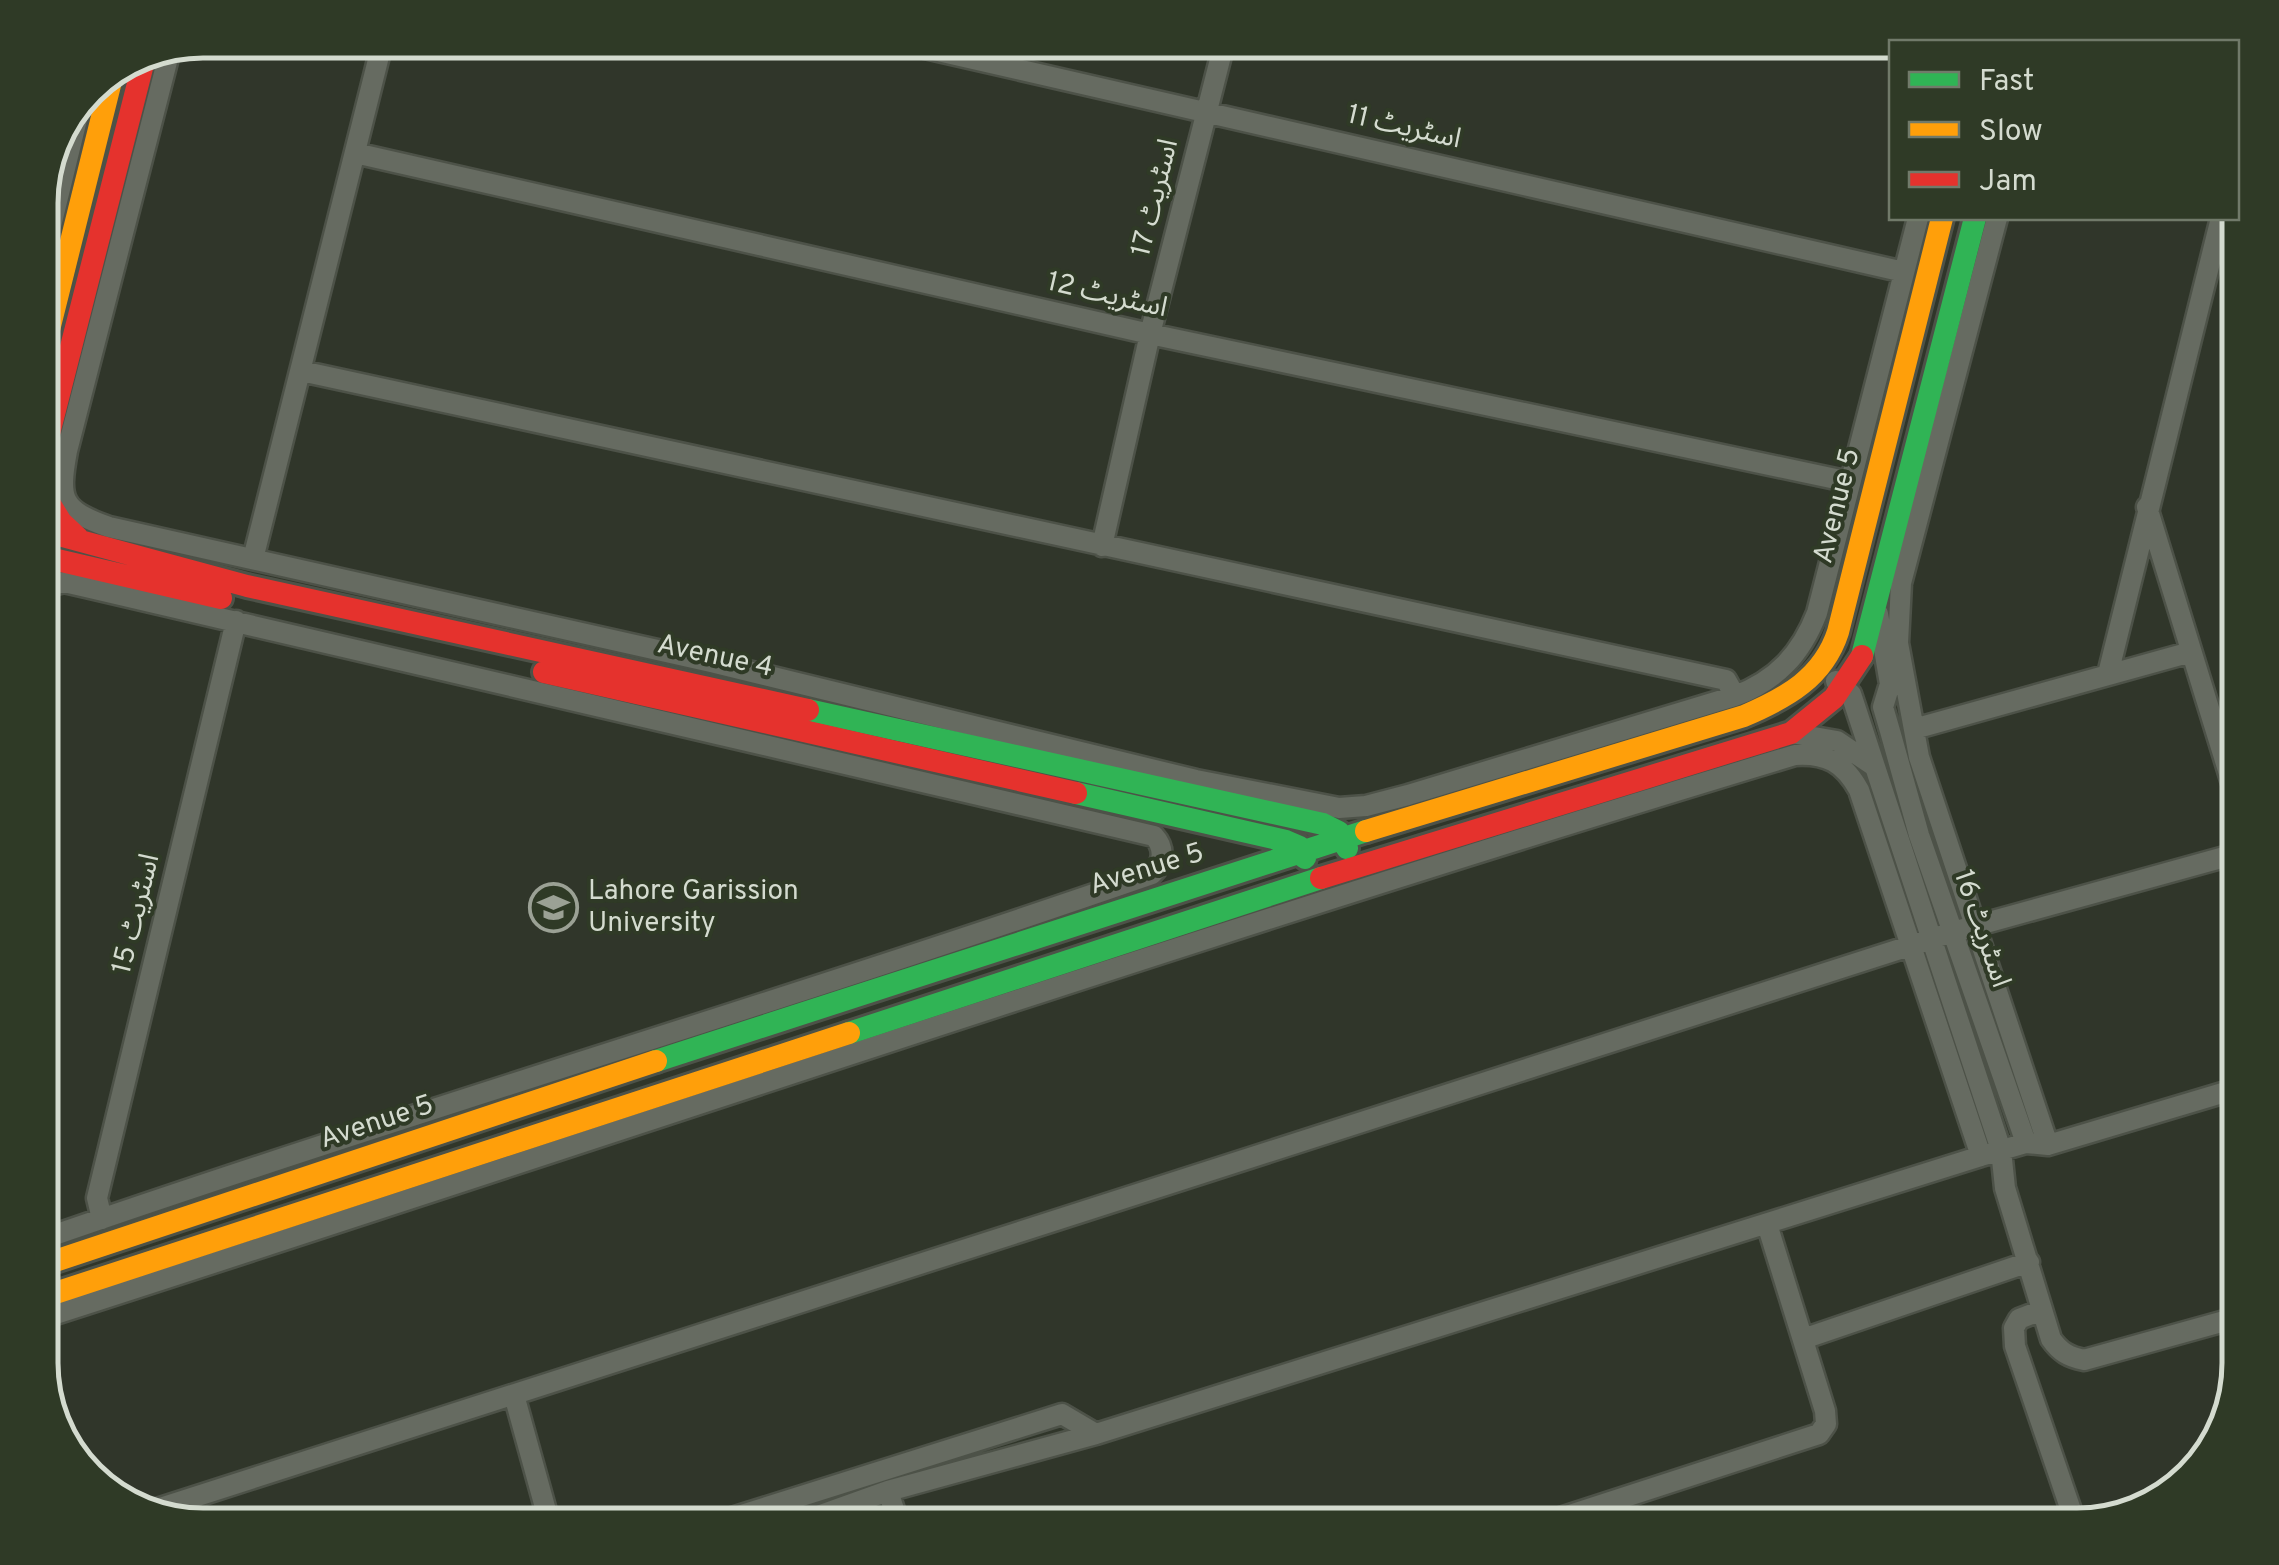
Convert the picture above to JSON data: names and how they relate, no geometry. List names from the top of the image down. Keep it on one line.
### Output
{"streets":{"main road":["Avenue 5","Avenue 4"],"street":["اسٹریٹ 11","اسٹریٹ 17","اسٹریٹ 12","اسٹریٹ 15","اسٹریٹ 16"]},"crossings":[["اسٹریٹ 11","اسٹریٹ 17"],["اسٹریٹ 17","اسٹریٹ 12"],["Avenue 5","Avenue 4"],["Avenue 5","اسٹریٹ 16"]],"places":{"school or university":["Lahore Garission University"]},"legend":["Fast","Slow","Jam"]}
